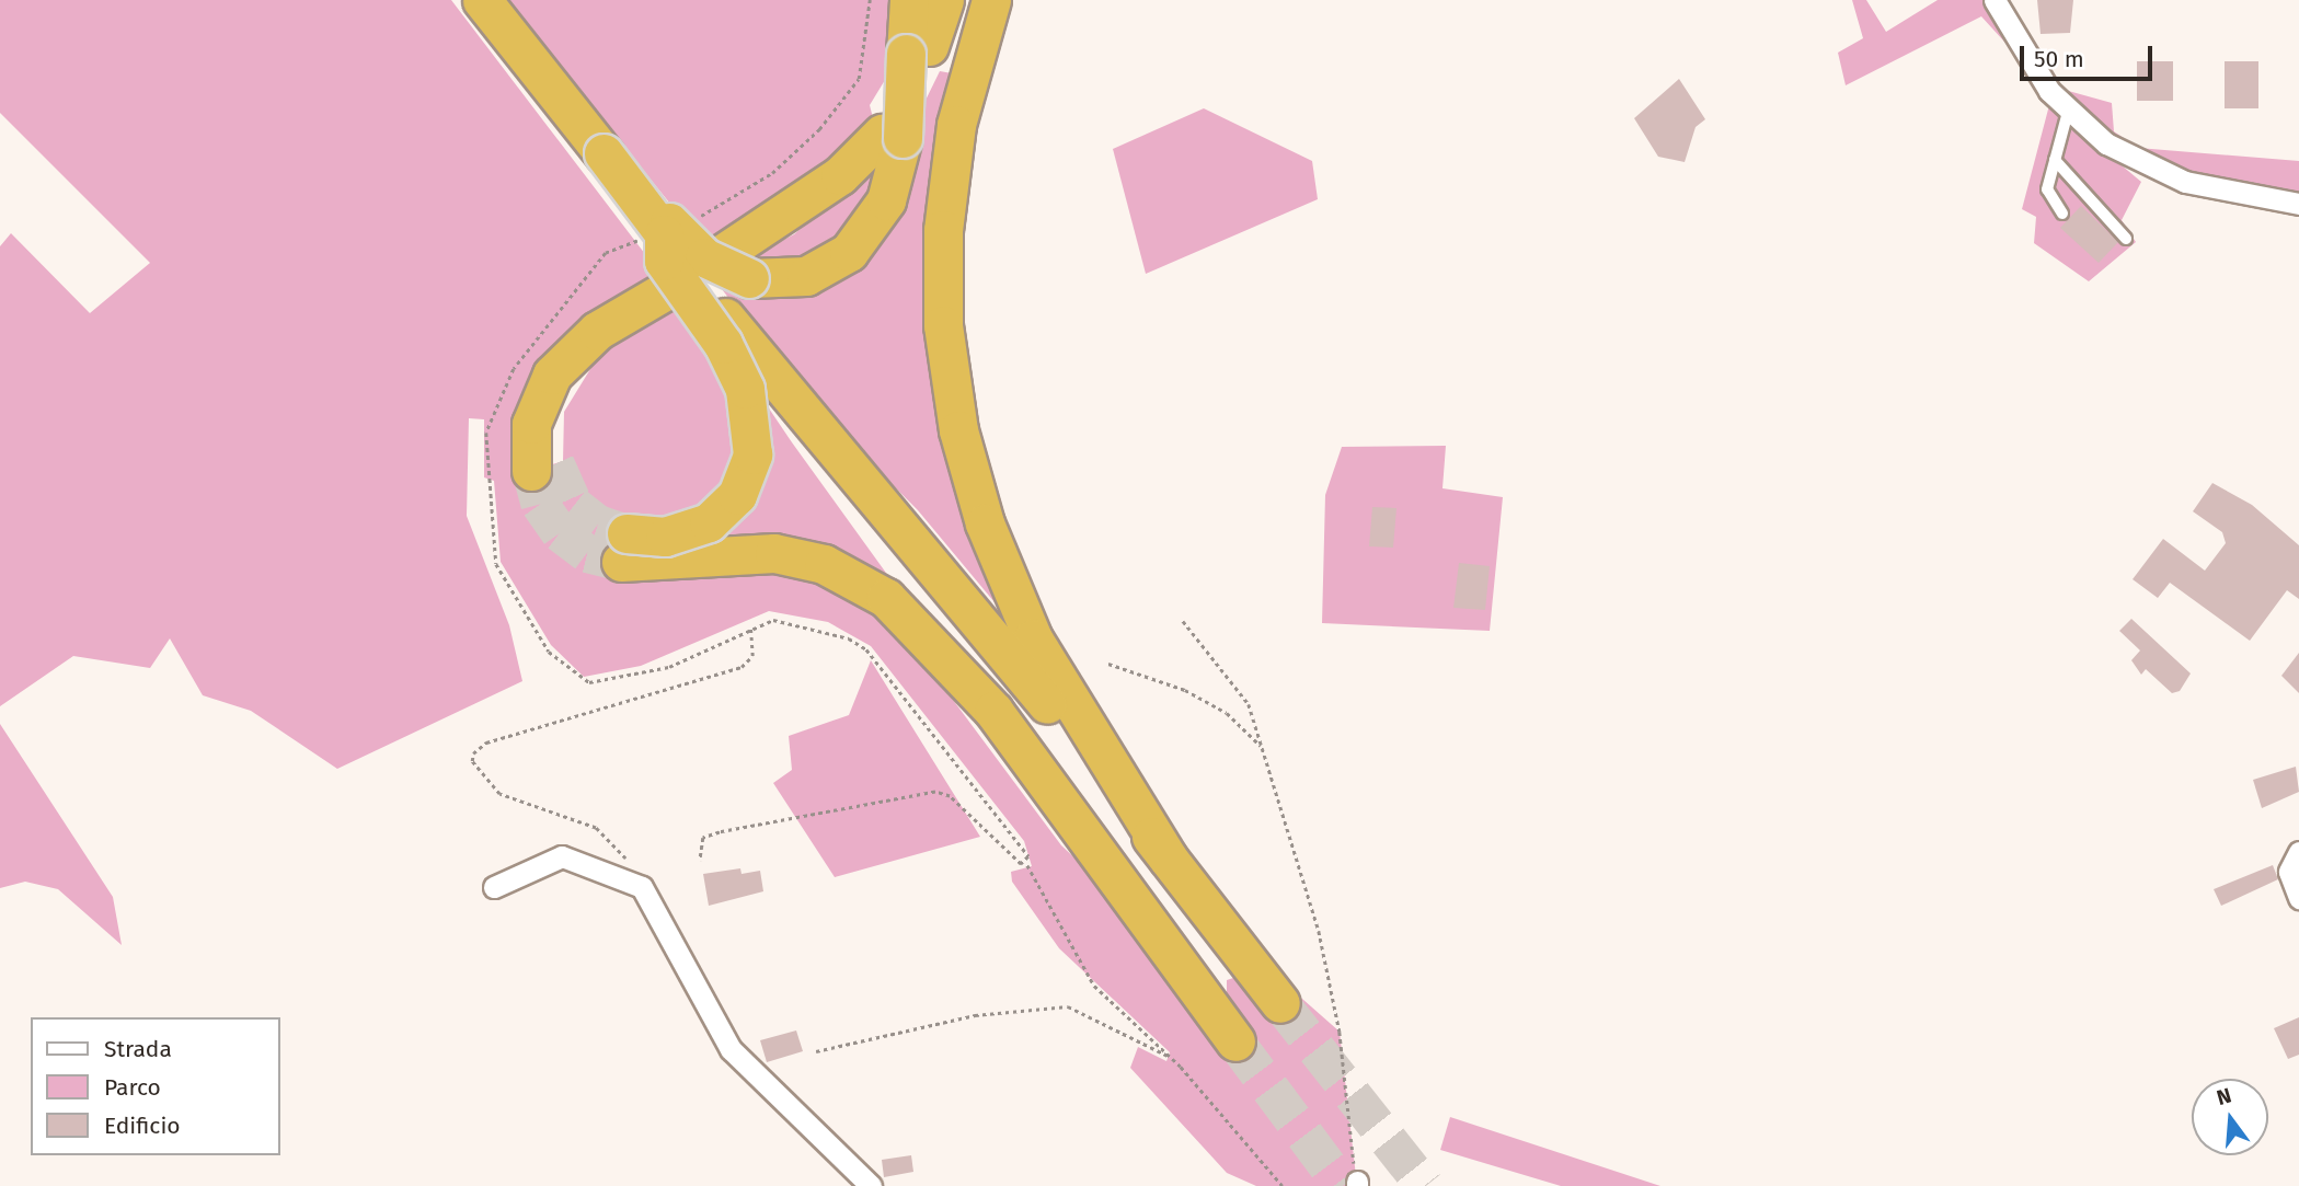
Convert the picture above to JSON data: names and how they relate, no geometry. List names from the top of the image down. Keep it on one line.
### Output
{"legend":["Strada","Parco","Edificio"],"scale_bar":"50 m","north":"top"}
